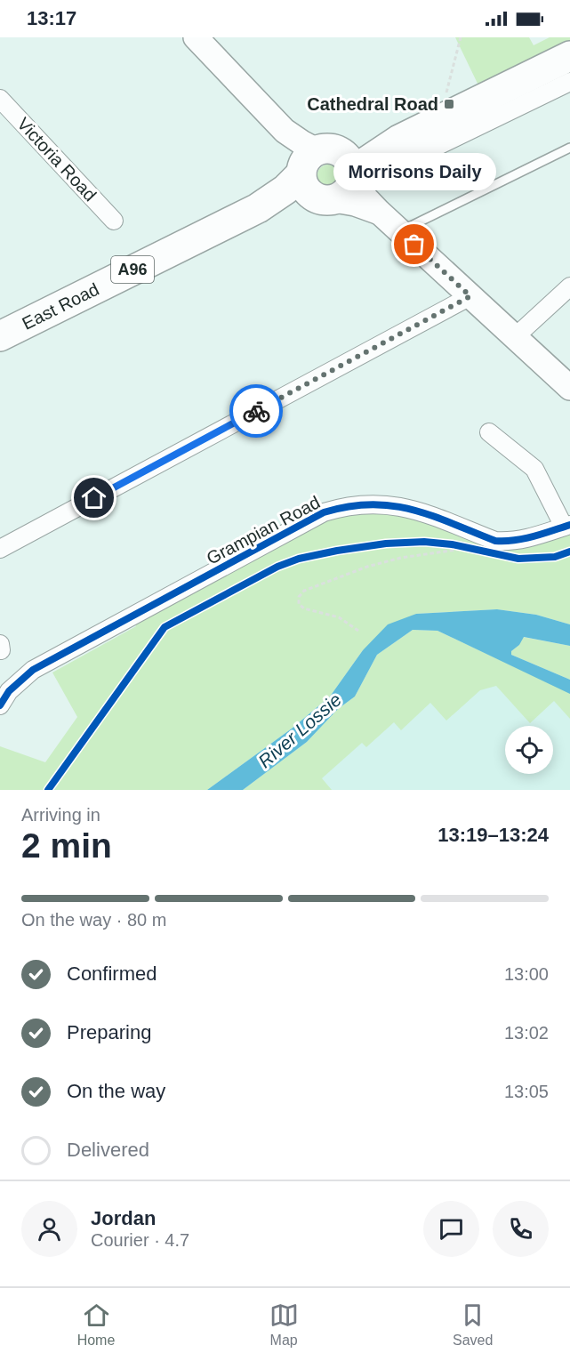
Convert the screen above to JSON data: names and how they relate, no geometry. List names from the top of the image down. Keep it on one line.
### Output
{"streets":{"highway":["A96","East Road"],"street":["Victoria Road","Grampian Road"]},"crossings":[["A96","East Road"]],"water":["River Lossie"],"places":{"transit":["Cathedral Road"],"other":["Morrisons Daily"]},"page":{"status":"13:17","bubble":"Morrisons Daily","heading":["2 min","Arriving in","13:19–13:24"],"panel":["Jordan","Courier · 4.7"],"bar":"On the way · 80 m","list":[["Confirmed","13:00"],["Preparing","13:02"],["On the way","13:05"],"Delivered"],"tabs":["Home","Map","Saved"]}}
